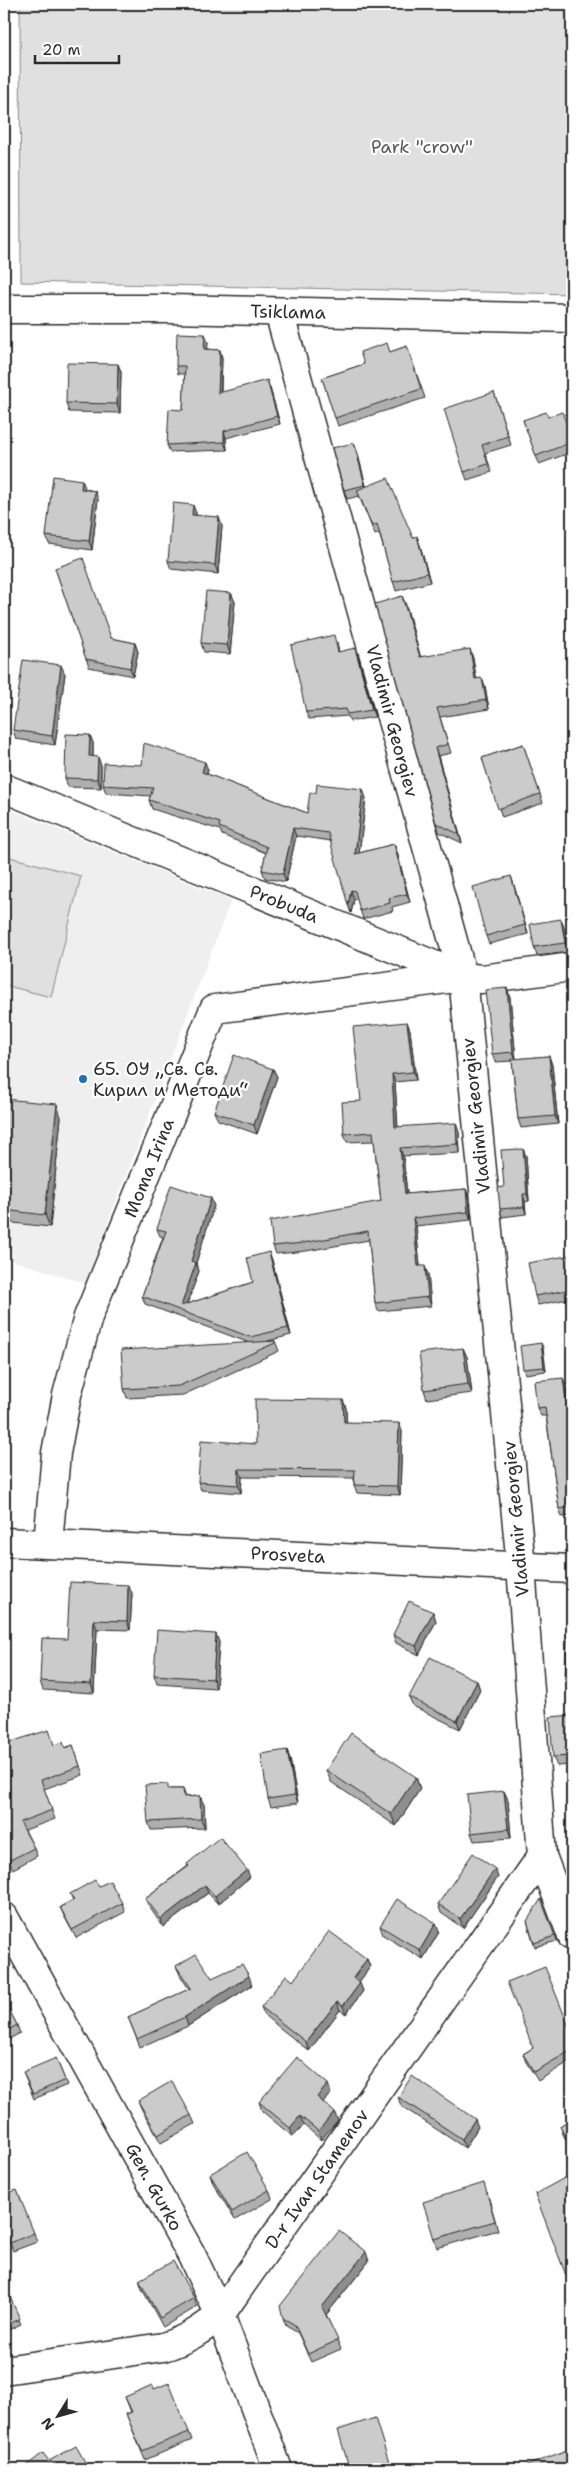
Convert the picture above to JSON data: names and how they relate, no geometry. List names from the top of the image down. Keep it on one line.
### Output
{"streets":{"street":["Tsiklama","Vladimir Georgiev","Probuda","Moma Irina","Prosveta","D-r Ivan Stamenov","Gen. Gurko"]},"crossings":[["Tsiklama","Vladimir Georgiev"],["Vladimir Georgiev","Probuda"],["Vladimir Georgiev","Moma Irina"],["Vladimir Georgiev","Prosveta"],["Vladimir Georgiev","D-r Ivan Stamenov"],["Probuda","Moma Irina"],["Moma Irina","Prosveta"],["D-r Ivan Stamenov","Gen. Gurko"]],"parks":["Park \"crow\""],"places":["65. ОУ „Св. Св. Кирил и Методи“"],"scale_bar":"20 m","north":"bottom left"}
